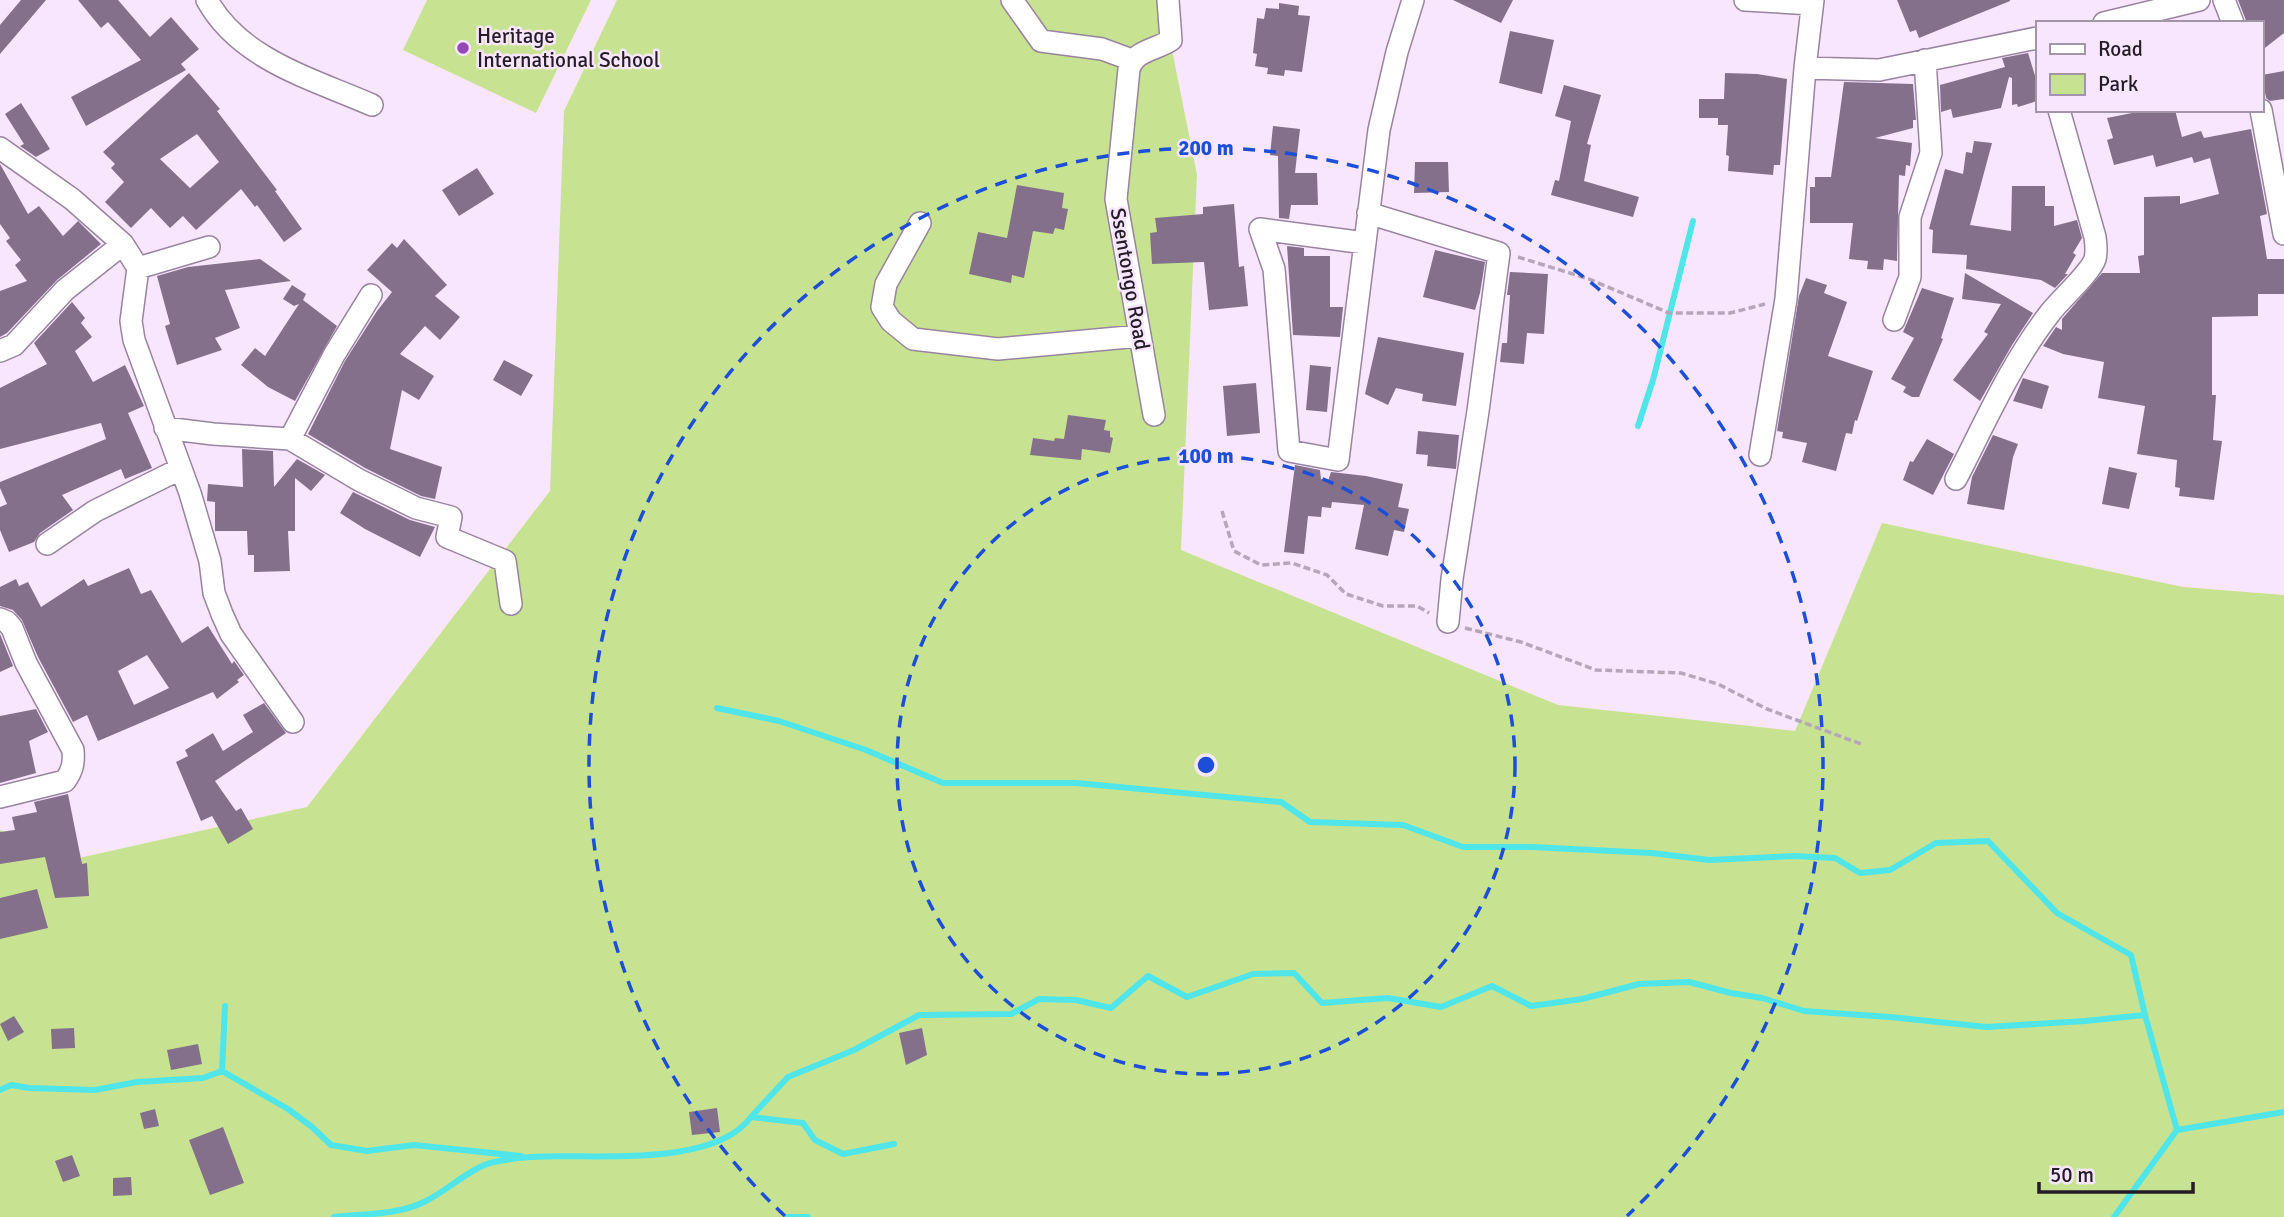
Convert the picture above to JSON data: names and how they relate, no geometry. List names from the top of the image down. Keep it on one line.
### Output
{"streets":{"street":["Ssentongo Road"]},"places":["Heritage International School"],"legend":["Road","Park"],"scale_bar":"50 m","rings":["200 m","100 m"]}
